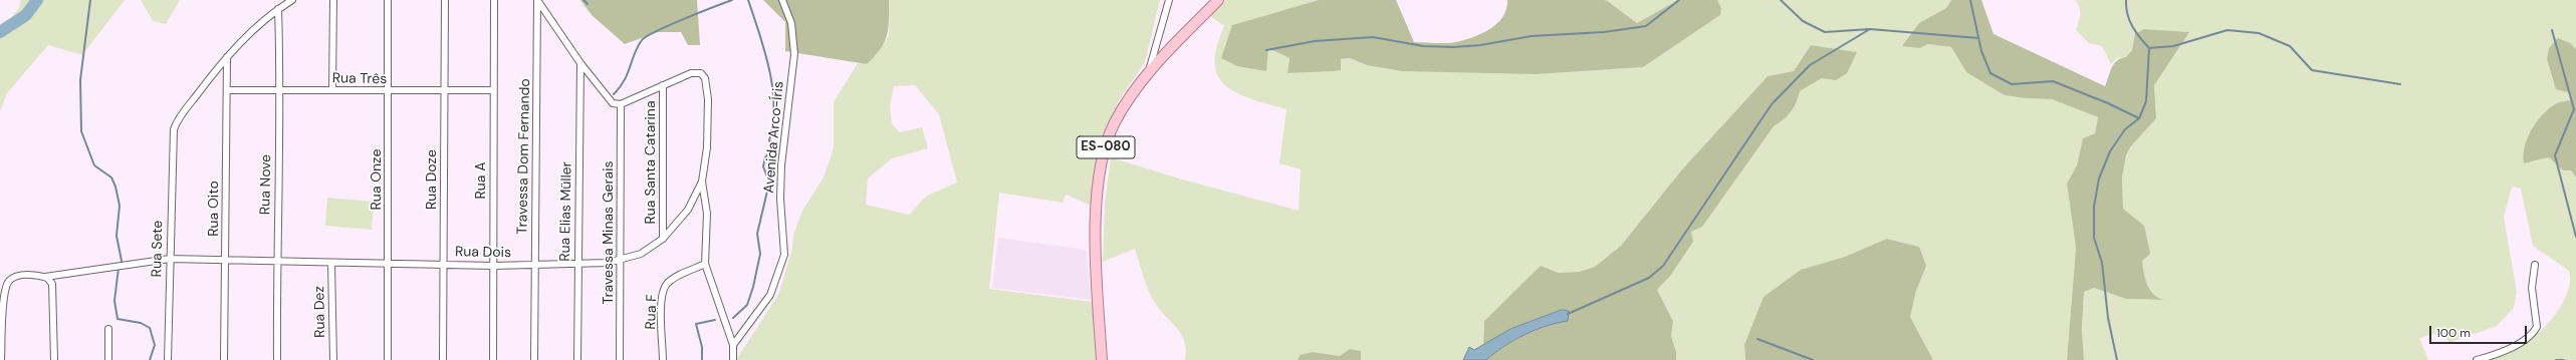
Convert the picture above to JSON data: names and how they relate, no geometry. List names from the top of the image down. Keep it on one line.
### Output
{"streets":{"main road":["ES-080"],"street":["Rua Três","Avenida Arco-Íris","Travessa Dom Fernando","Rua Santa Catarina","Rua Onze","Rua Doze","Rua A","Rua Nove","Rua Oito","Rua Elias Müller","Travessa Minas Gerais","Rua Sete","Rua Dois","Rua Dez","Rua F"]},"crossings":[["Rua Três","Rua Onze"],["Rua Três","Rua Doze"],["Rua Três","Rua A"],["Rua Três","Rua Nove"],["Rua Três","Rua Oito"],["Travessa Dom Fernando","Rua Dois"],["Rua Santa Catarina","Rua Dois"],["Rua Onze","Rua Dois"],["Rua Doze","Rua Dois"],["Rua A","Rua Dois"],["Rua Nove","Rua Dois"],["Rua Oito","Rua Sete"],["Rua Oito","Rua Dois"],["Rua Elias Müller","Rua Dois"],["Travessa Minas Gerais","Rua Dois"],["Rua Sete","Rua Dois"],["Rua Dois","Rua Dez"]],"scale_bar":"100 m"}
